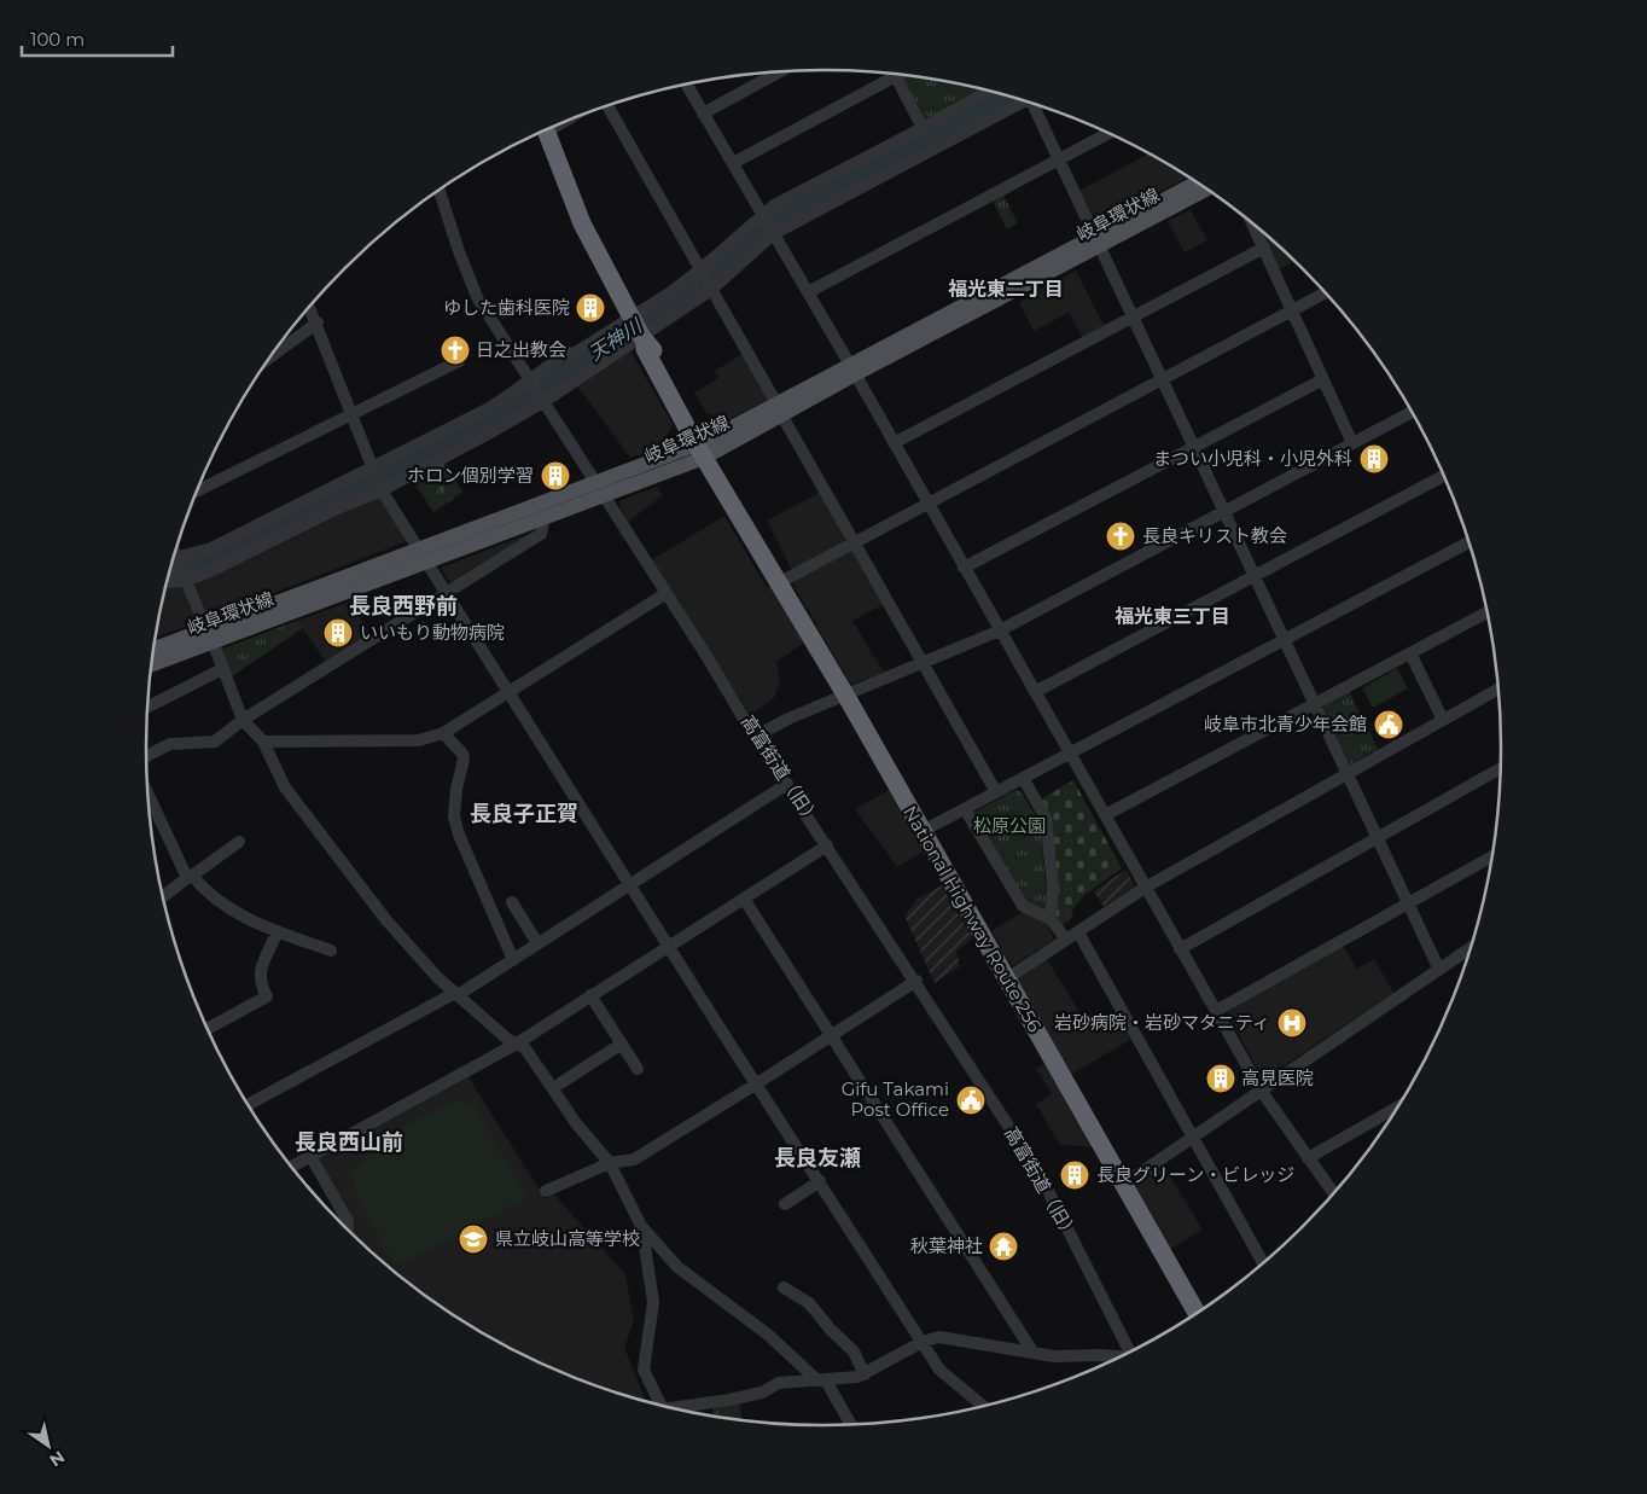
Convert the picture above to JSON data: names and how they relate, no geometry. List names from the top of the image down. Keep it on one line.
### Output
{"streets":{"highway":["National Highway Route 256"],"main road":["岐阜環状線"],"street":["高富街道（旧）"]},"crossings":[["岐阜環状線","高富街道（旧）"],["岐阜環状線","National Highway Route 256"]],"districts":["福光東二丁目","長良西野前","福光東三丁目","長良子正賀","長良西山前","長良友瀬"],"water":["天神川"],"parks":["松原公園"],"places":{"building":["ゆした歯科医院","まつい小児科・小児外科","ホロン個別学習","いいもり動物病院","高見医院","長良グリーン・ビレッジ"],"church":["日之出教会","長良キリスト教会"],"public building":["岐阜市北青少年会館","Gifu Takami Post Office"],"hospital":["岩砂病院・岩砂マタニティ"],"school or university":["県立岐山高等学校"],"temple":["秋葉神社"]},"scale_bar":"100 m","north":"bottom right"}
